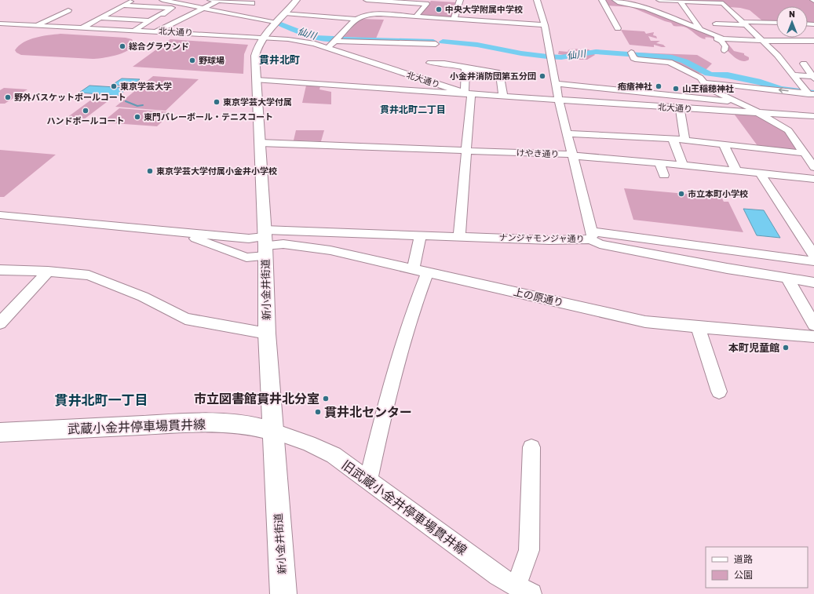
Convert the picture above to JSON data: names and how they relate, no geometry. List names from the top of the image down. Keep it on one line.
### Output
{"streets":{"main road":["新小金井街道","武蔵小金井停車場貫井線"],"street":["北大通り","けやき通り","ナンジャモンジャ通り","上の原通り","旧武蔵小金井停車場貫井線"]},"crossings":[["北大通り","ナンジャモンジャ通り"],["北大通り","新小金井街道"],["けやき通り","ナンジャモンジャ通り"],["けやき通り","新小金井街道"],["ナンジャモンジャ通り","新小金井街道"],["ナンジャモンジャ通り","上の原通り"],["新小金井街道","上の原通り"],["新小金井街道","武蔵小金井停車場貫井線"],["新小金井街道","旧武蔵小金井停車場貫井線"],["武蔵小金井停車場貫井線","旧武蔵小金井停車場貫井線"]],"districts":["貫井北町","貫井北町二丁目","貫井北町一丁目"],"water":["仙川"],"places":["中央大学附属中学校","総合グラウンド","野球場","小金井消防団第五分団","東京学芸大学","疱瘡神社","山王稲穂神社","野外バスケットボールコート","東京学芸大学付属","ハンドボールコート","東門バレーボール・テニスコート","東京学芸大学付属小金井小学校","市立本町小学校","本町児童館","市立図書館貫井北分室","貫井北センター"],"legend":["道路","公園"],"north":"top"}
